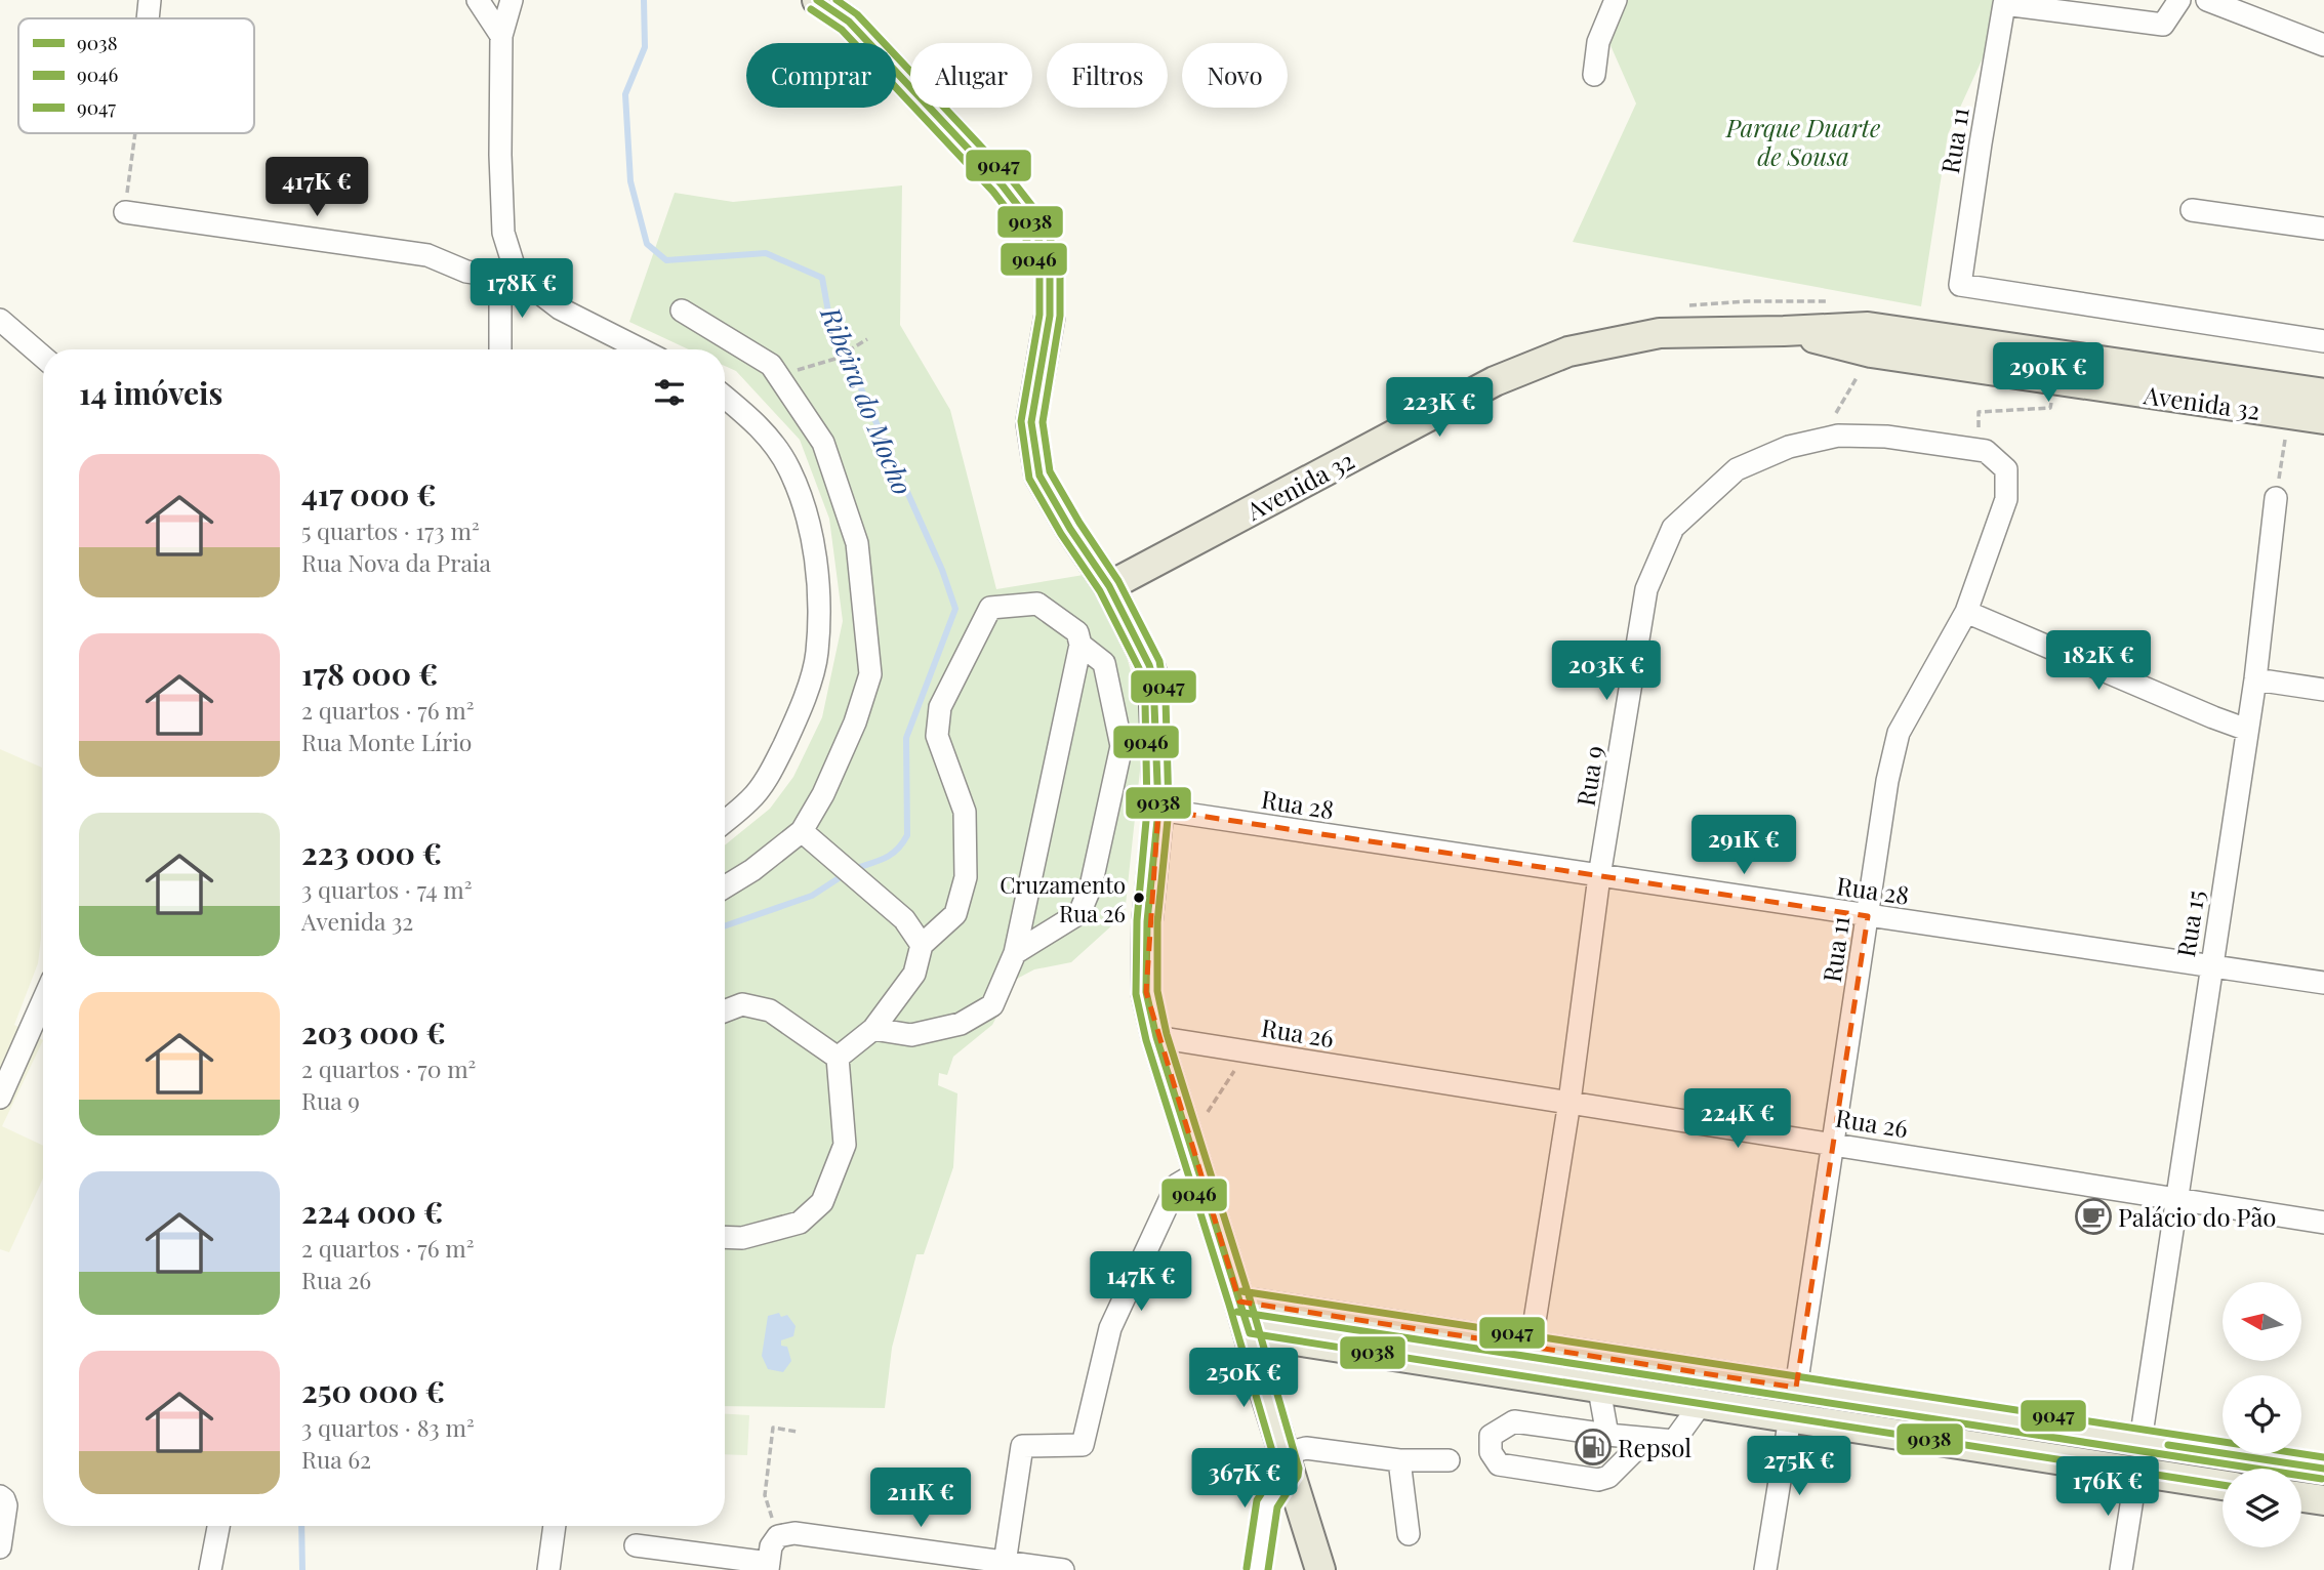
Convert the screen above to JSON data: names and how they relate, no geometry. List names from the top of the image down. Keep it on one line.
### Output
{"streets":{"main road":["Avenida 32"],"street":["Rua 11","Rua 9","Rua 28","Rua 15","Rua 26"]},"crossings":[["Rua 11","Rua 9"],["Rua 11","Rua 28"],["Rua 11","Rua 26"],["Rua 9","Rua 28"],["Rua 9","Rua 26"],["Rua 28","Rua 15"],["Rua 15","Rua 26"]],"water":["Ribeira do Mocho"],"parks":["Parque Duarte de Sousa"],"places":{"other":["Cruzamento Rua 26"],"cafe":["Palácio do Pão"],"fuel station":["Repsol"]},"lines":["transit line 9038","transit line 9047","transit line 9046"],"legend":["9038","9046","9047"],"north":"left","page":{"chip":["Comprar","Alugar","Filtros","Novo"],"price":["417K €","178K €","290K €","223K €","182K €","203K €","291K €","224K €","147K €","250K €","275K €","367K €","176K €","211K €"],"heading":"14 imóveis","list":[{"name":"417 000 €","note":"5 quartos · 173 m² · Rua Nova da Praia"},{"name":"178 000 €","note":"2 quartos · 76 m² · Rua Monte Lírio"},{"name":"223 000 €","note":"3 quartos · 74 m² · Avenida 32"},{"name":"203 000 €","note":"2 quartos · 70 m² · Rua 9"},{"name":"224 000 €","note":"2 quartos · 76 m² · Rua 26"},{"name":"250 000 €","note":"3 quartos · 83 m² · Rua 62"}]}}
